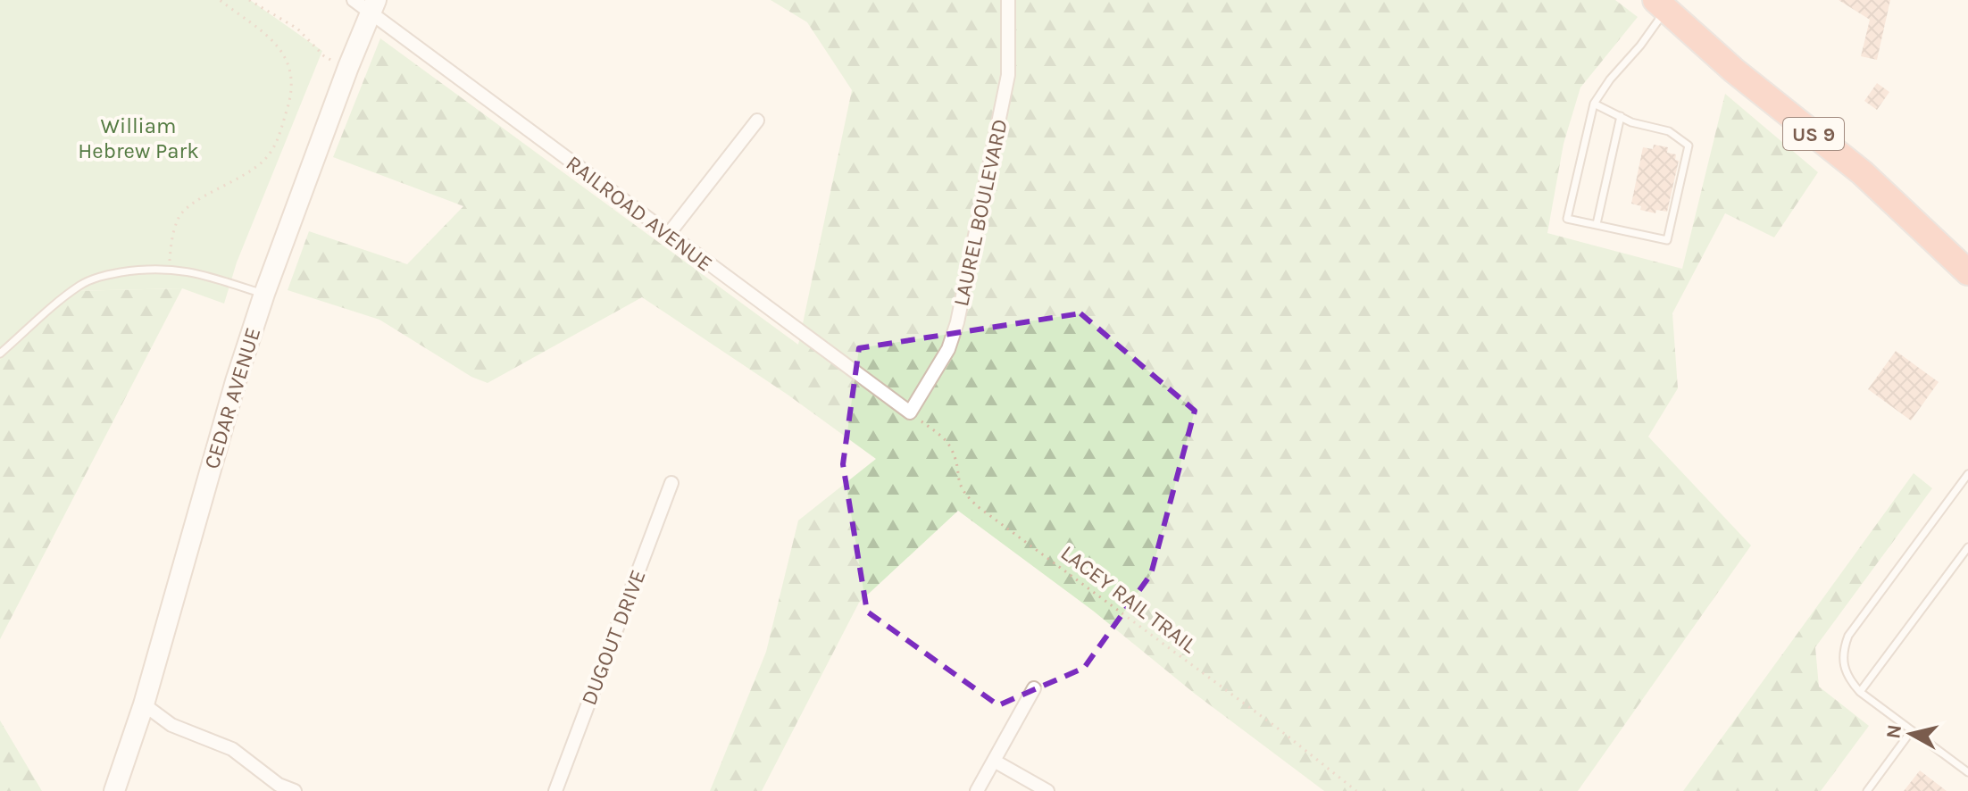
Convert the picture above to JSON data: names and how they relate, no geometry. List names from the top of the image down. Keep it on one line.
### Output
{"streets":{"highway":["US 9"],"street":["LAUREL BOULEVARD","RAILROAD AVENUE","CEDAR AVENUE","DUGOUT DRIVE"],"path":["LACEY RAIL TRAIL"]},"crossings":[["LAUREL BOULEVARD","RAILROAD AVENUE"],["LAUREL BOULEVARD","LACEY RAIL TRAIL"],["RAILROAD AVENUE","CEDAR AVENUE"],["RAILROAD AVENUE","LACEY RAIL TRAIL"]],"parks":["William Hebrew Park"],"north":"left"}
